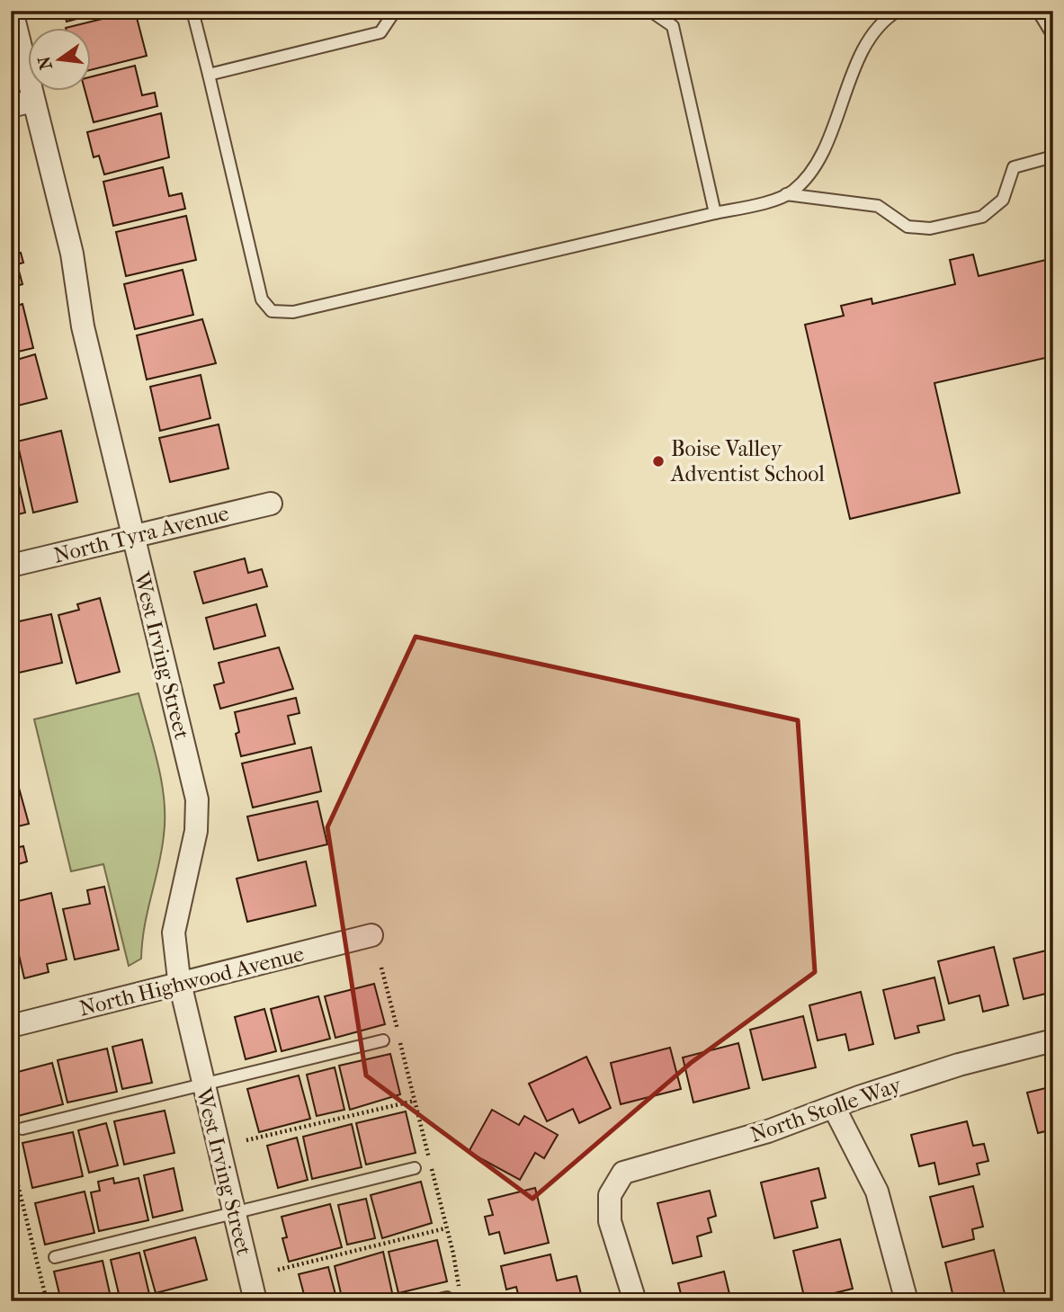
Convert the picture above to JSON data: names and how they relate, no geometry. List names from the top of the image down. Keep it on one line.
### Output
{"streets":{"street":["North Tyra Avenue","West Irving Street","North Highwood Avenue","North Stolle Way"]},"crossings":[["North Tyra Avenue","West Irving Street"],["West Irving Street","North Highwood Avenue"]],"places":["Boise Valley Adventist School"],"north":"left"}
